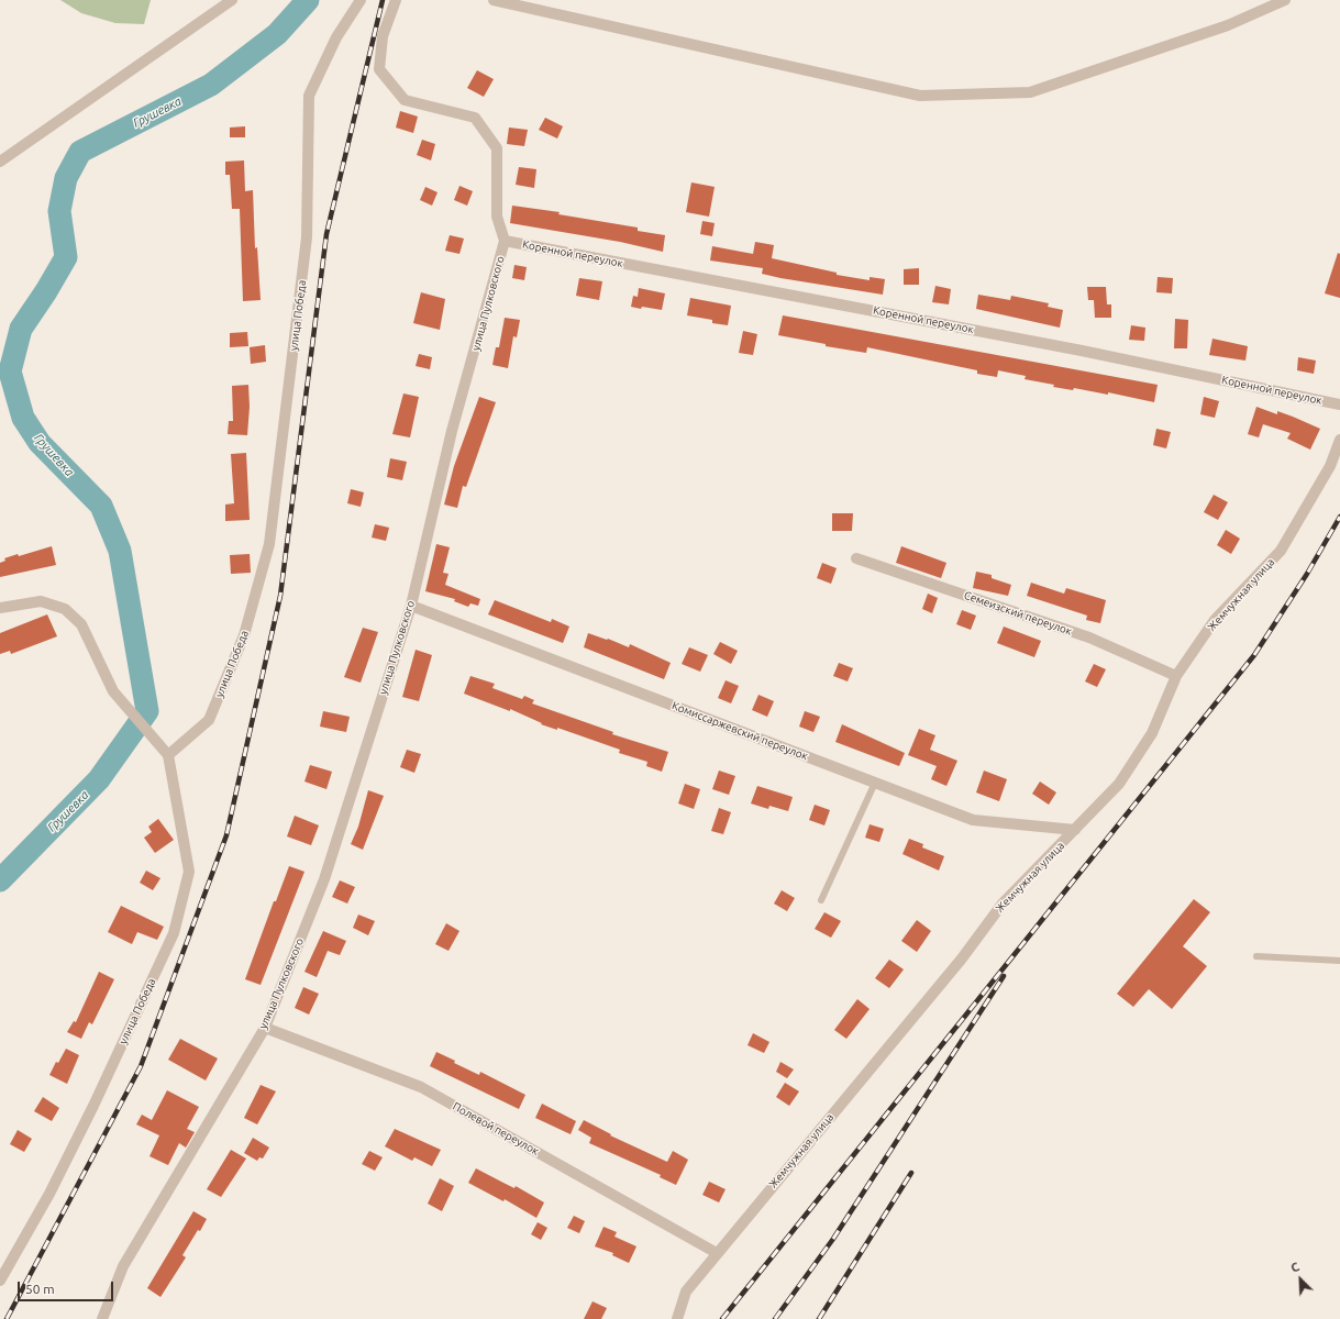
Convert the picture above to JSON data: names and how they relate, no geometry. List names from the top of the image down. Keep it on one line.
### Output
{"streets":{"street":["Коренной переулок","улица Пулковского","улица Победа","Жемчужная улица","Семеизский переулок","Комиссаржевский переулок","Полевой переулок"]},"crossings":[["Коренной переулок","улица Пулковского"],["улица Пулковского","Комиссаржевский переулок"],["улица Пулковского","Полевой переулок"],["Жемчужная улица","Семеизский переулок"],["Жемчужная улица","Комиссаржевский переулок"],["Жемчужная улица","Полевой переулок"]],"water":["Грушевка"],"scale_bar":"50 m","north":"top left"}
